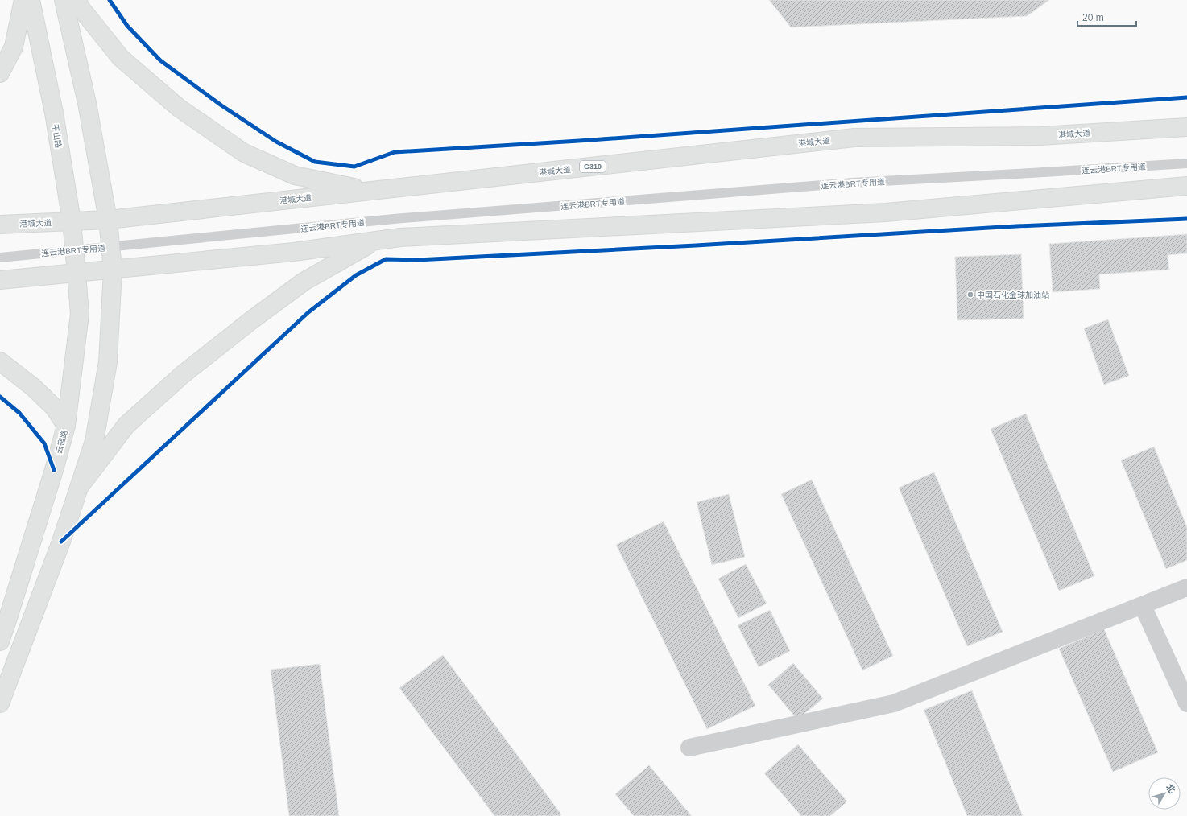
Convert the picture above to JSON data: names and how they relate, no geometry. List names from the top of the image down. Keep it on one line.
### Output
{"streets":{"main road":["港城大道","平山路","G310","云宿路"],"lane":["连云港BRT专用道"]},"crossings":[["港城大道","平山路"],["平山路","连云港BRT专用道"],["平山路","云宿路"]],"places":["中国石化金球加油站"],"scale_bar":"20 m","north":"top right"}
